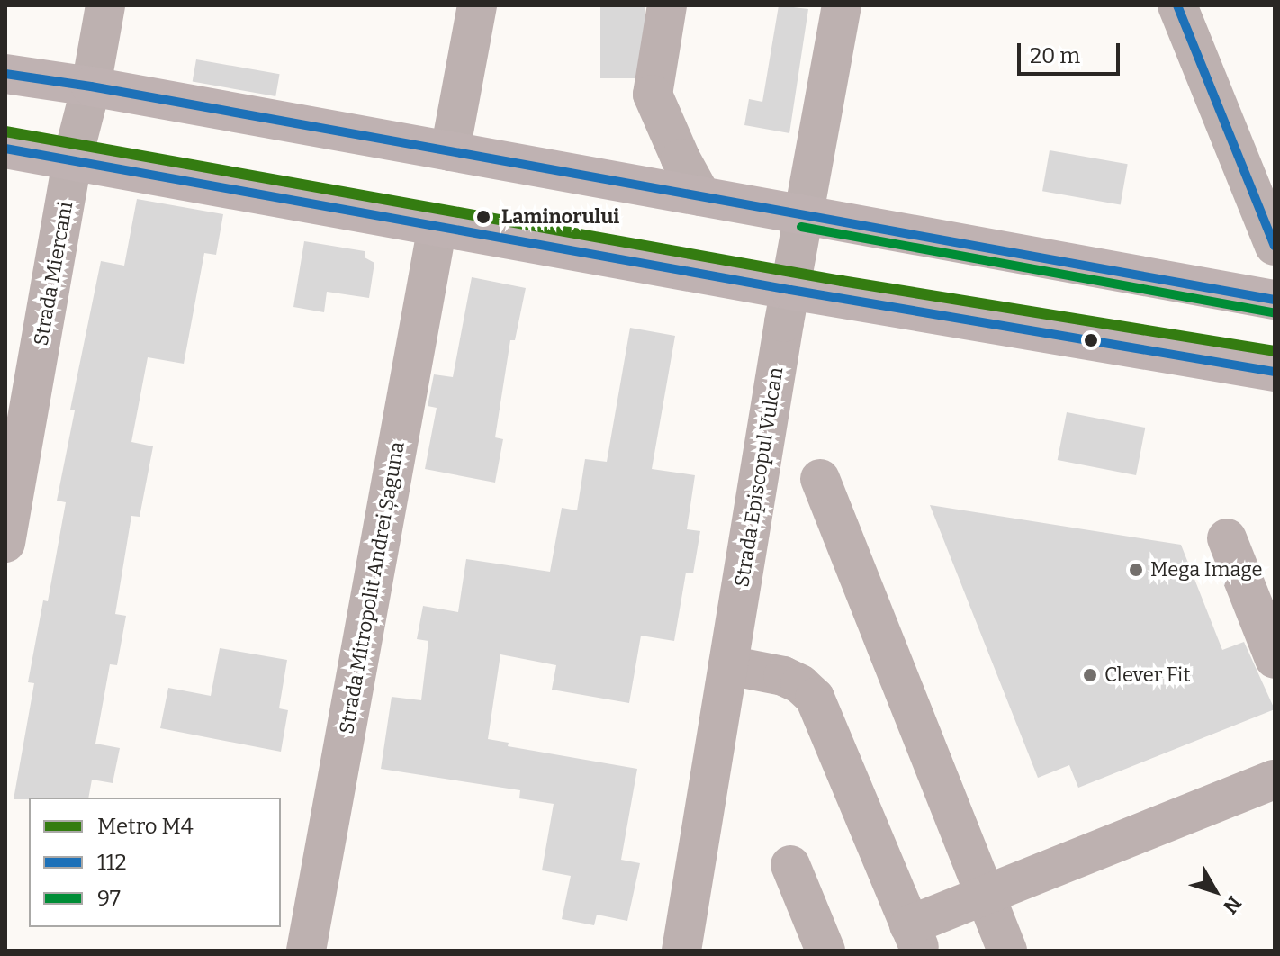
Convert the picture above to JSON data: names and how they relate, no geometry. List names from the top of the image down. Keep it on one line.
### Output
{"streets":{"street":["Strada Miercani","Strada Episcopul Vulcan","Strada Mitropolit Andrei Șaguna"]},"places":["Laminorului","Mega Image","Clever Fit"],"lines":["transit line 112","metro line M4","transit line 97"],"legend":["Metro M4","112","97"],"scale_bar":"20 m","north":"bottom right"}
